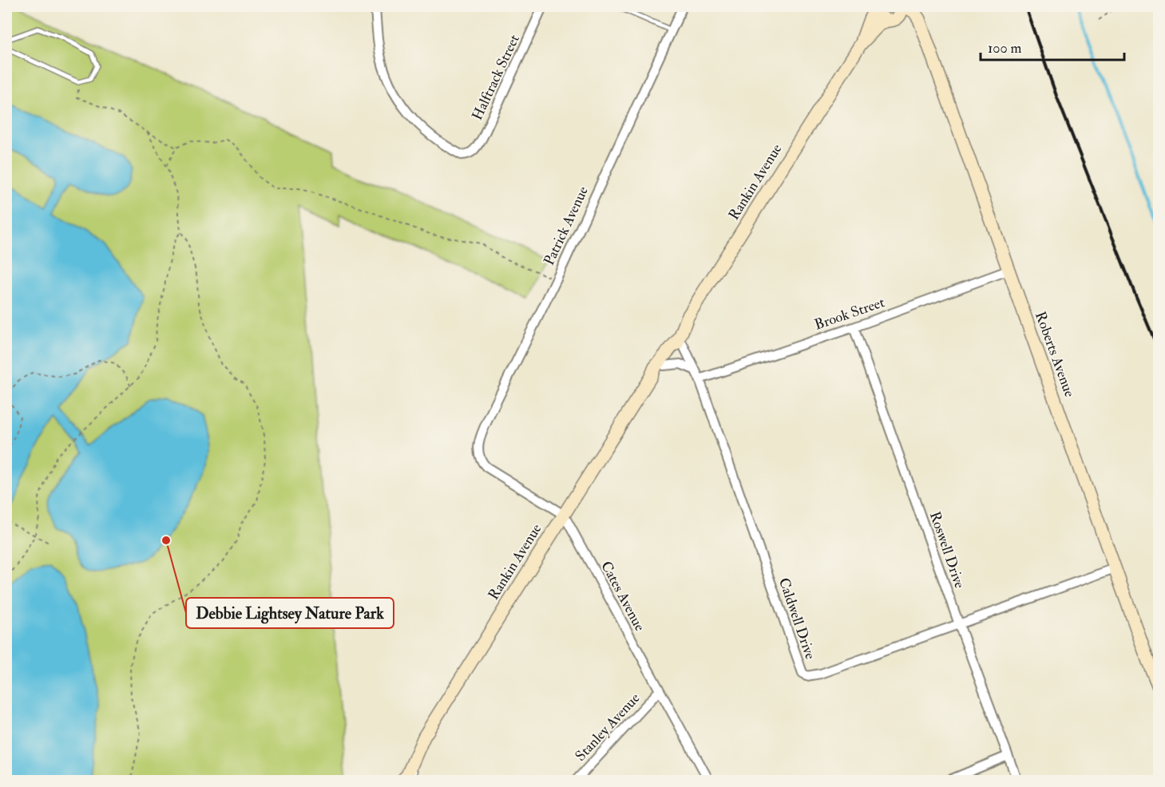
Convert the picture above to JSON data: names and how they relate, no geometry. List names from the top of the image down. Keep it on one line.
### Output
{"streets":{"street":["Halftrack Street","Rankin Avenue","Patrick Avenue","Brook Street","Roberts Avenue","Roswell Drive","Cates Avenue","Caldwell Drive","Stanley Avenue"]},"crossings":[["Rankin Avenue","Cates Avenue"],["Rankin Avenue","Caldwell Drive"],["Patrick Avenue","Cates Avenue"],["Brook Street","Roberts Avenue"],["Brook Street","Roswell Drive"],["Brook Street","Caldwell Drive"],["Roberts Avenue","Caldwell Drive"],["Roswell Drive","Caldwell Drive"],["Cates Avenue","Stanley Avenue"]],"places":["Debbie Lightsey Nature Park"],"scale_bar":"100 m"}
